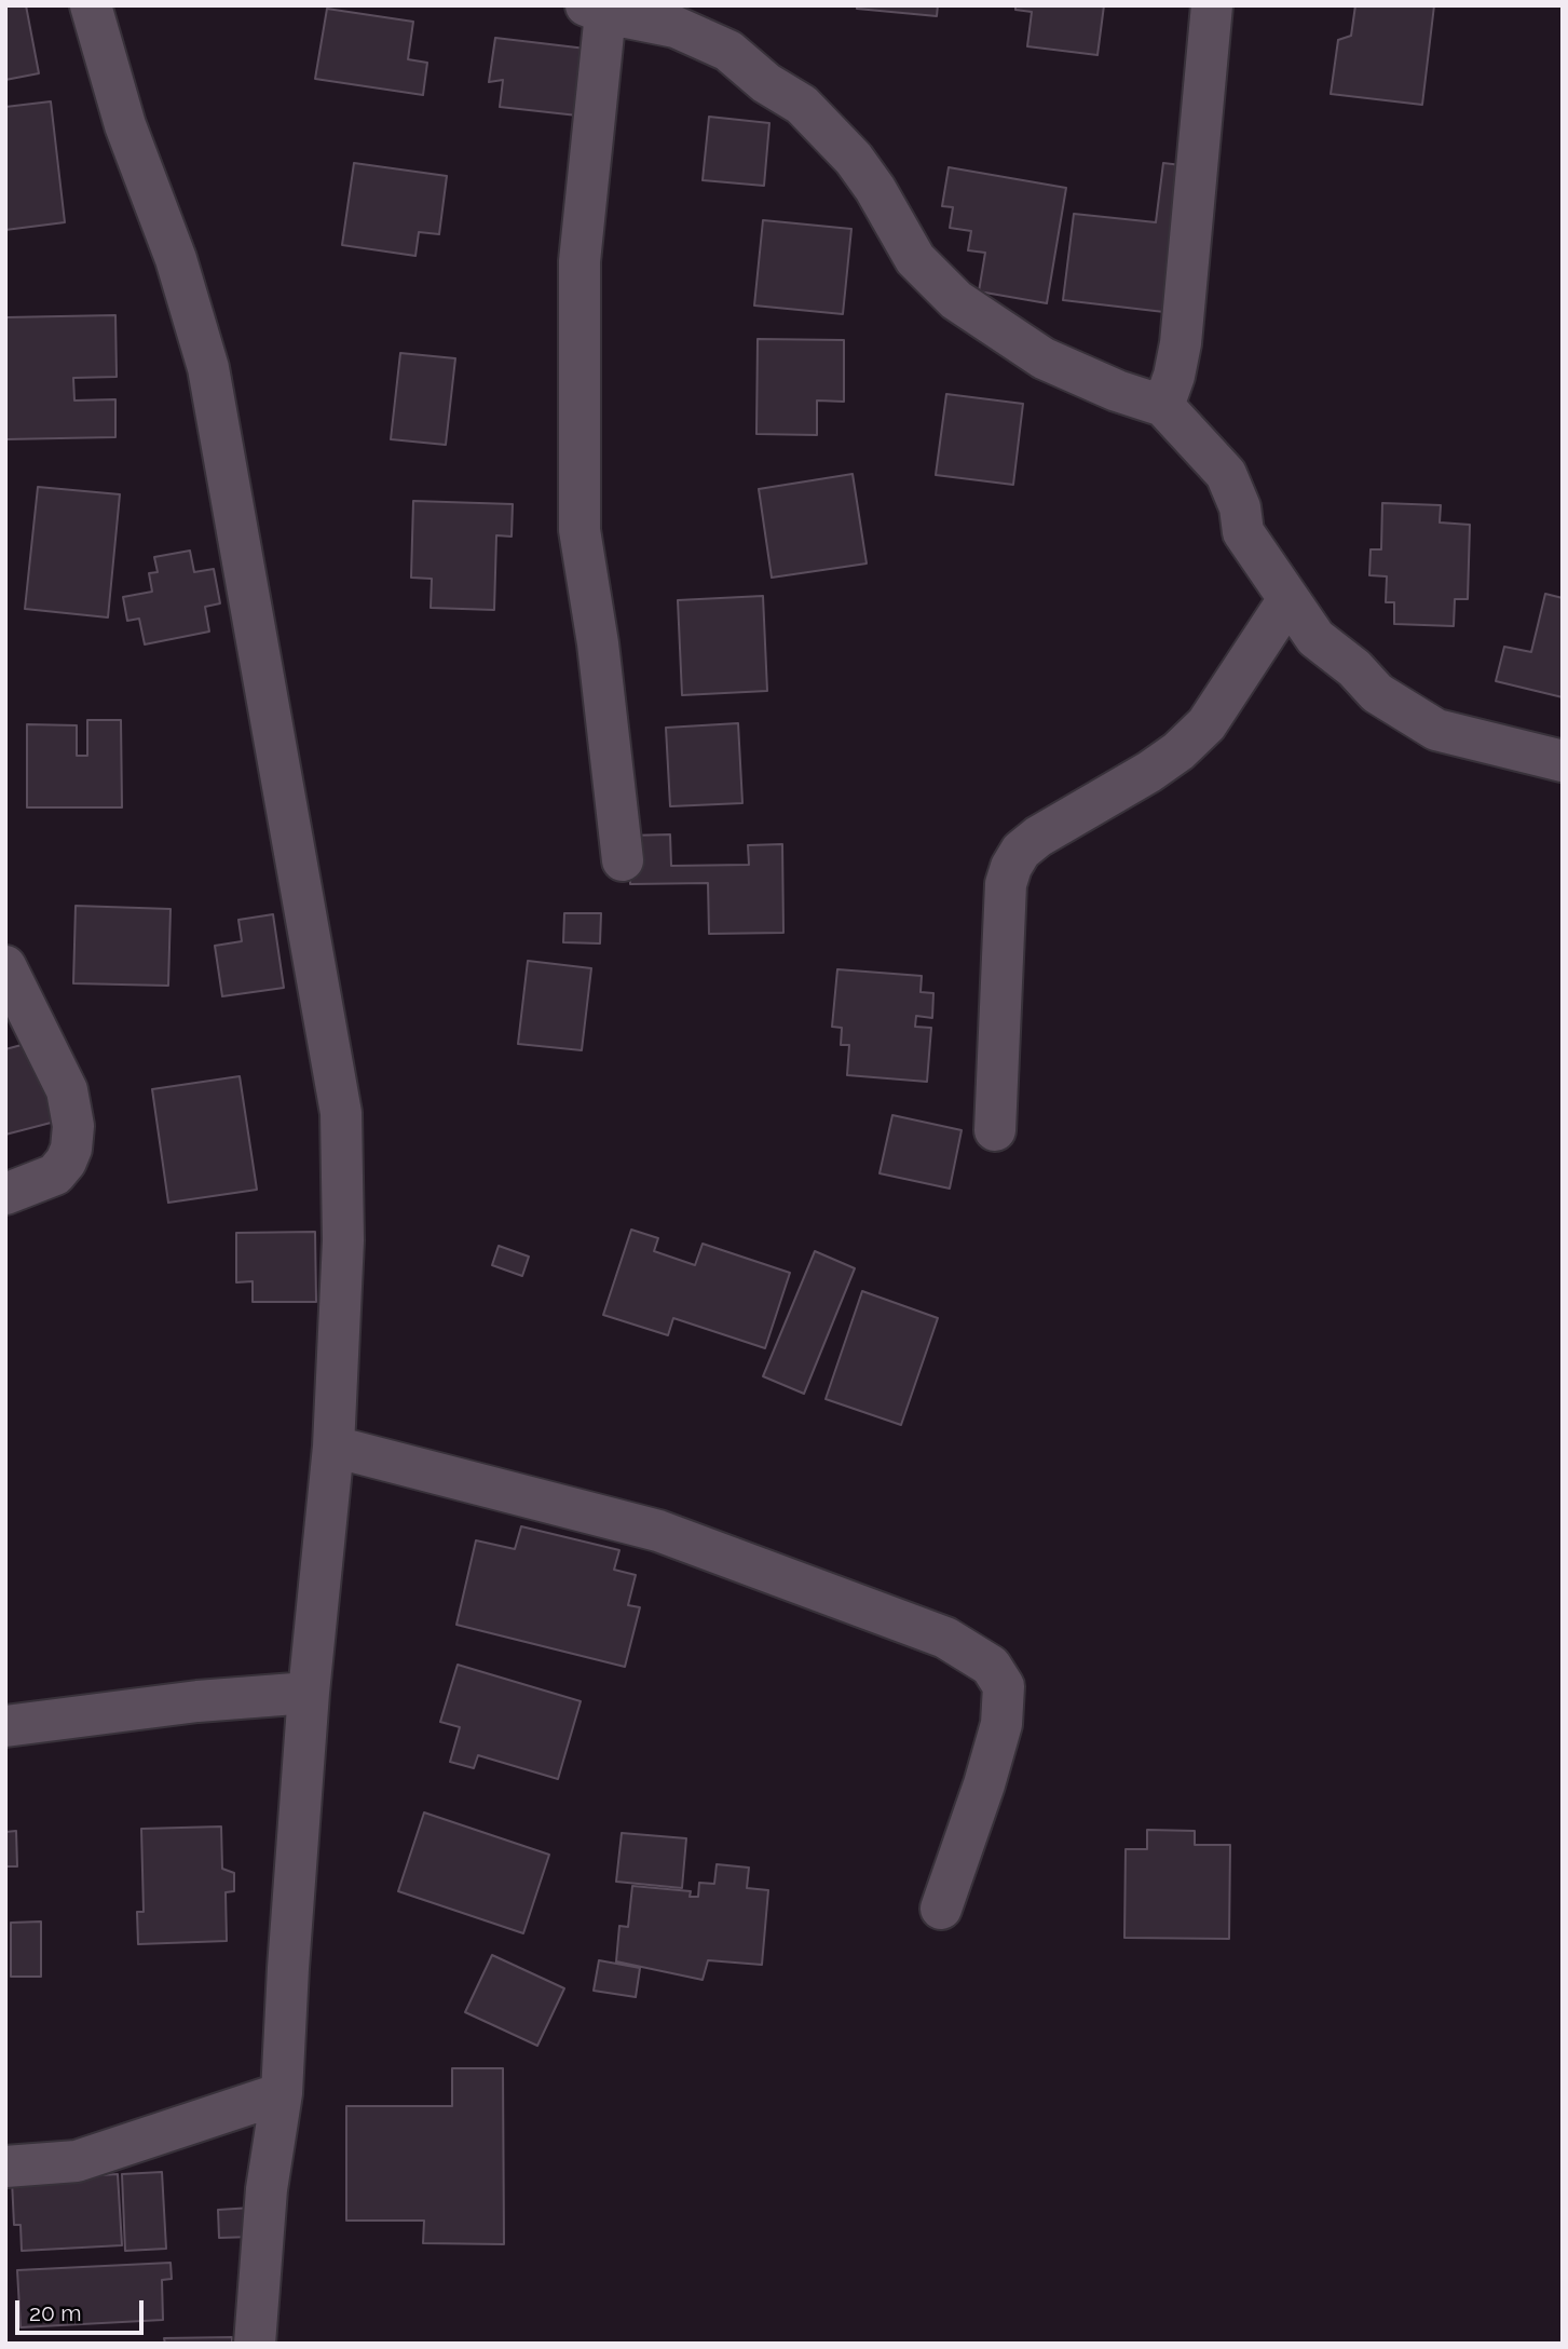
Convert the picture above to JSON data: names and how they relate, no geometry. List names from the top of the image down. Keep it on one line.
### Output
{"scale_bar":"20 m"}
